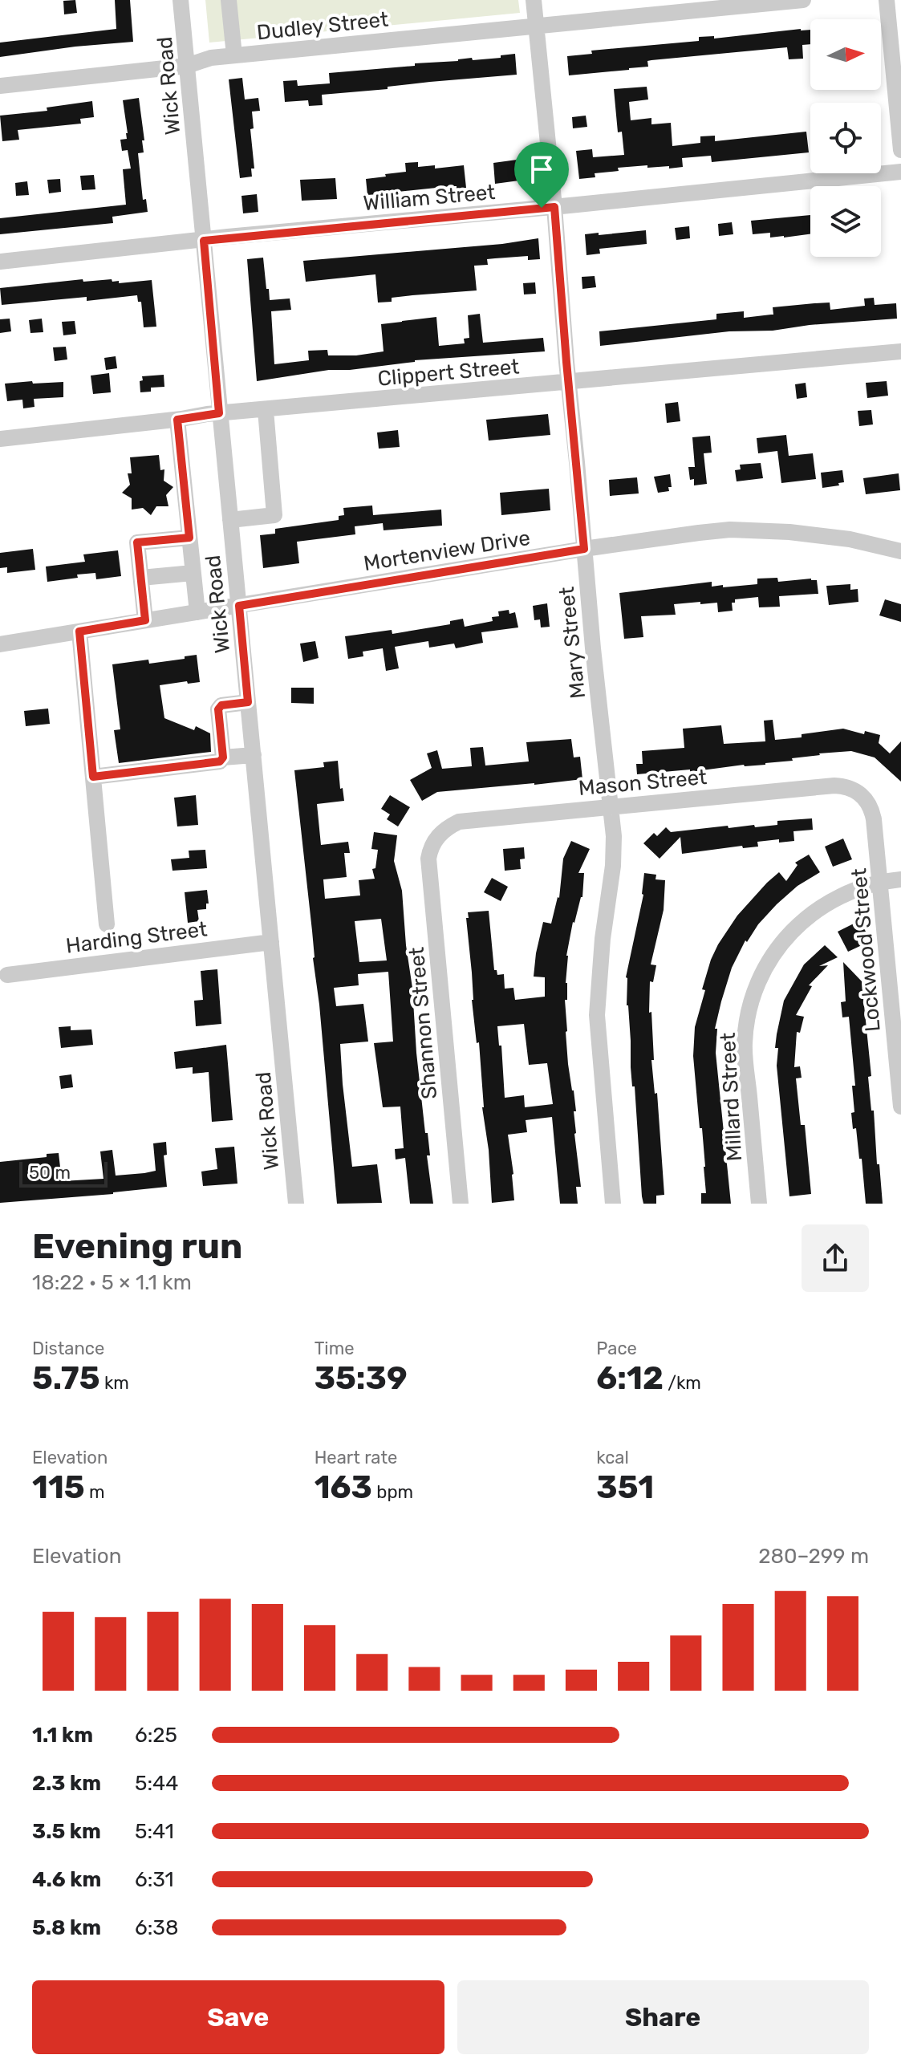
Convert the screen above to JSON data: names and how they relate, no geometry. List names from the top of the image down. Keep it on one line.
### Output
{"streets":{"street":["Dudley Street","Wick Road","William Street","Clippert Street","Mortenview Drive","Mary Street","Mason Street","Harding Street","Lockwood Street","Shannon Street","Millard Street"]},"crossings":[["Dudley Street","Wick Road"],["Dudley Street","Mary Street"],["Wick Road","William Street"],["Wick Road","Clippert Street"],["Wick Road","Mortenview Drive"],["Wick Road","Harding Street"],["William Street","Mary Street"],["Clippert Street","Mary Street"],["Mortenview Drive","Mary Street"],["Mary Street","Mason Street"],["Mason Street","Lockwood Street"],["Mason Street","Shannon Street"],["Lockwood Street","Millard Street"]],"scale_bar":"50 m","north":"right","page":{"scale":"50 m","heading":["Evening run","18:22 · 5 × 1.1 km"],"stats":[["Distance","5.75 km"],["Time","35:39"],["Pace","6:12 /km"],["Elevation","115 m"],["Heart rate","163 bpm"],["kcal","351"]],"chart":["Elevation","280–299 m"],"list":[{"name":"1.1 km","note":"6:25"},{"name":"2.3 km","note":"5:44"},{"name":"3.5 km","note":"5:41"},{"name":"4.6 km","note":"6:31"},{"name":"5.8 km","note":"6:38"}],"buttons":["Save","Share"]}}
